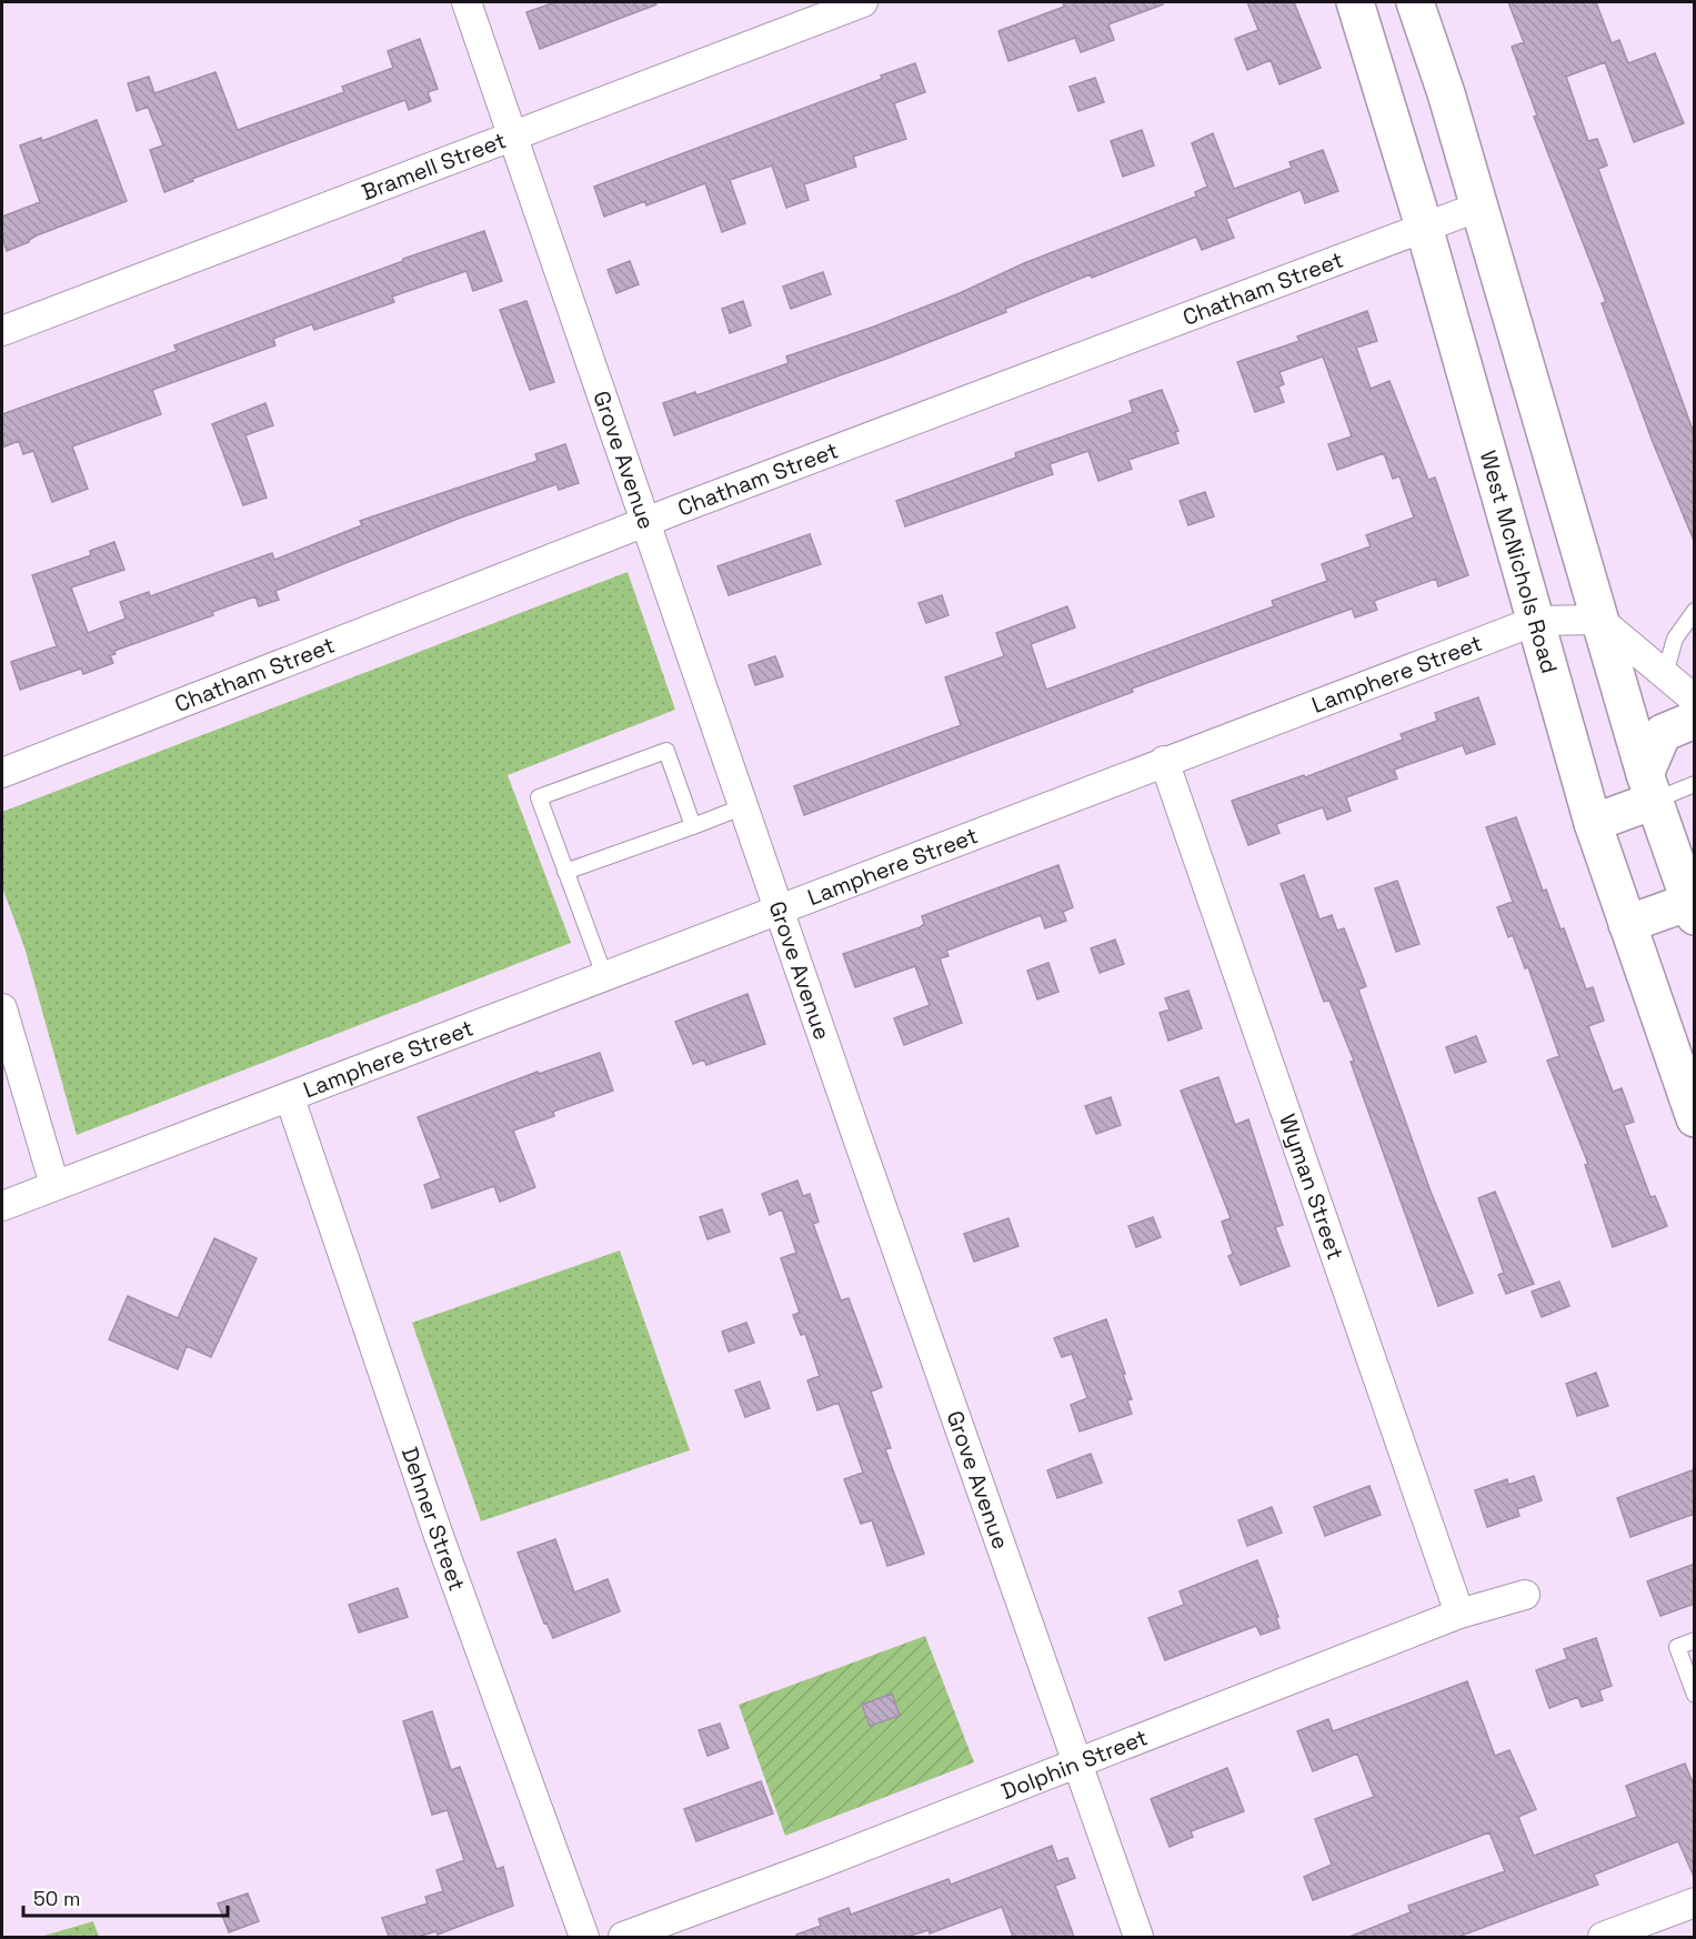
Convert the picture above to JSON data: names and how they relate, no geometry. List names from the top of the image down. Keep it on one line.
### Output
{"streets":{"main road":["West McNichols Road"],"street":["Bramell Street","Chatham Street","Grove Avenue","Lamphere Street","Wyman Street","Dehner Street","Dolphin Street"]},"crossings":[["Bramell Street","Grove Avenue"],["Chatham Street","Grove Avenue"],["Chatham Street","West McNichols Road"],["Grove Avenue","Lamphere Street"],["Grove Avenue","Dolphin Street"],["West McNichols Road","Lamphere Street"],["Lamphere Street","Wyman Street"],["Lamphere Street","Dehner Street"],["Wyman Street","Dolphin Street"]],"scale_bar":"50 m"}
